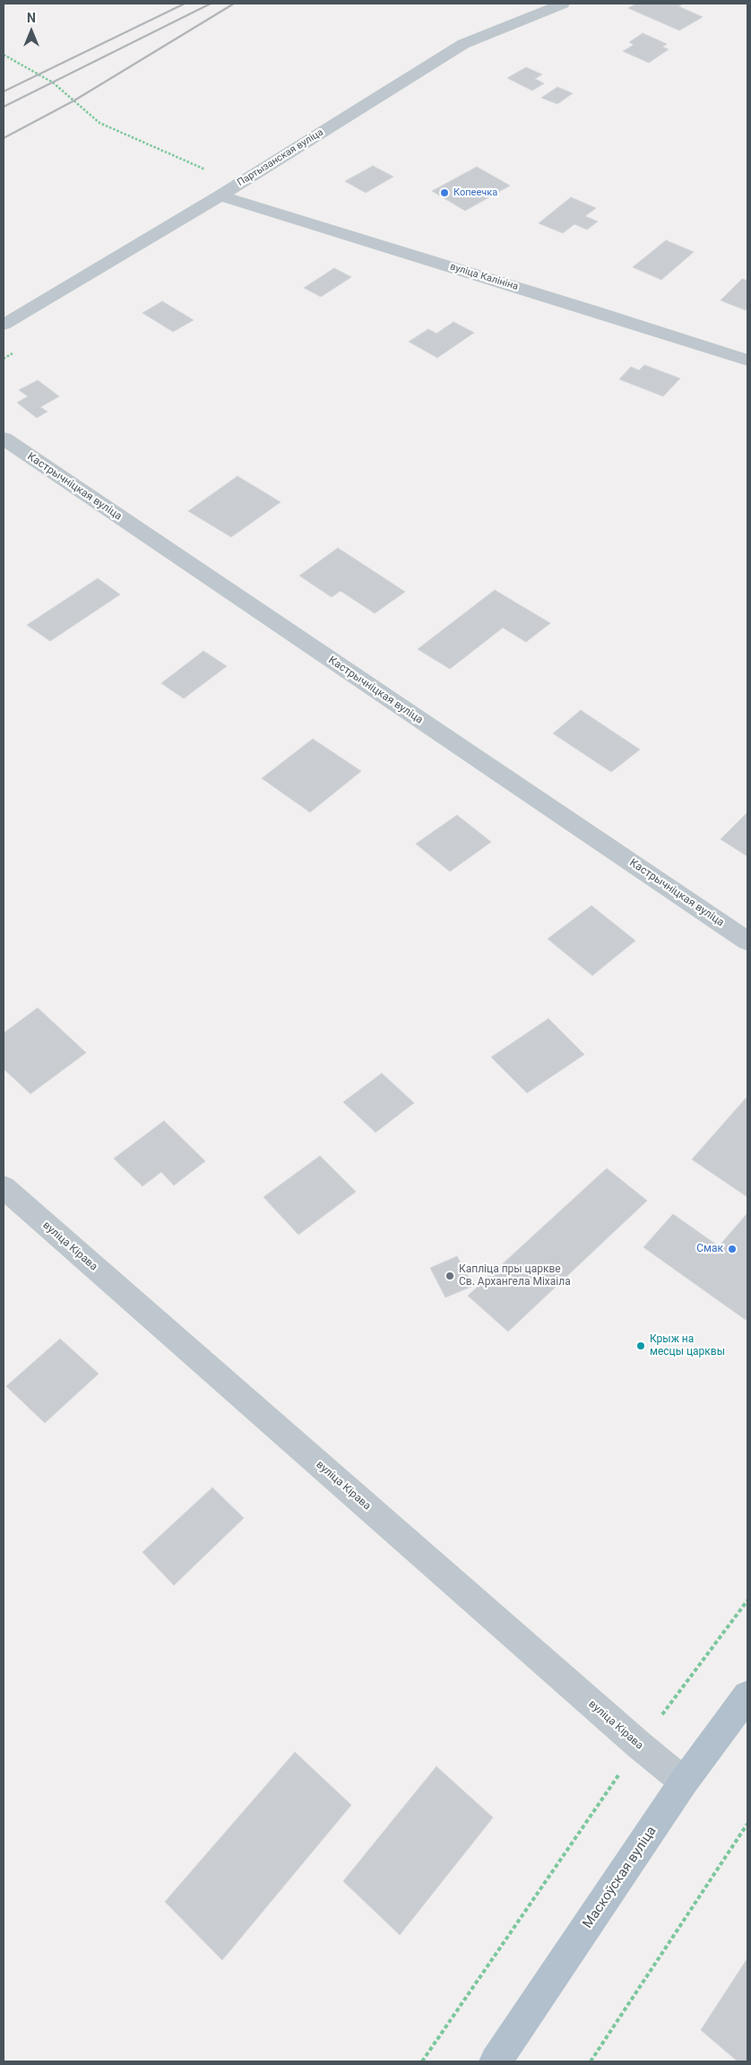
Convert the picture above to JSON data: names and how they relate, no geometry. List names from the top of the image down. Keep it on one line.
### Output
{"streets":{"main road":["Маскоўская вуліца"],"street":["Партызанская вуліца","вуліца Калініна","Кастрычніцкая вуліца","вуліца Кірава"]},"crossings":[["Партызанская вуліца","вуліца Калініна"],["вуліца Кірава","Маскоўская вуліца"]],"places":["Копеечка","Смак","Капліца пры царкве Св. Архангела Міхаіла","Крыж на месцы царквы"],"north":"top"}
